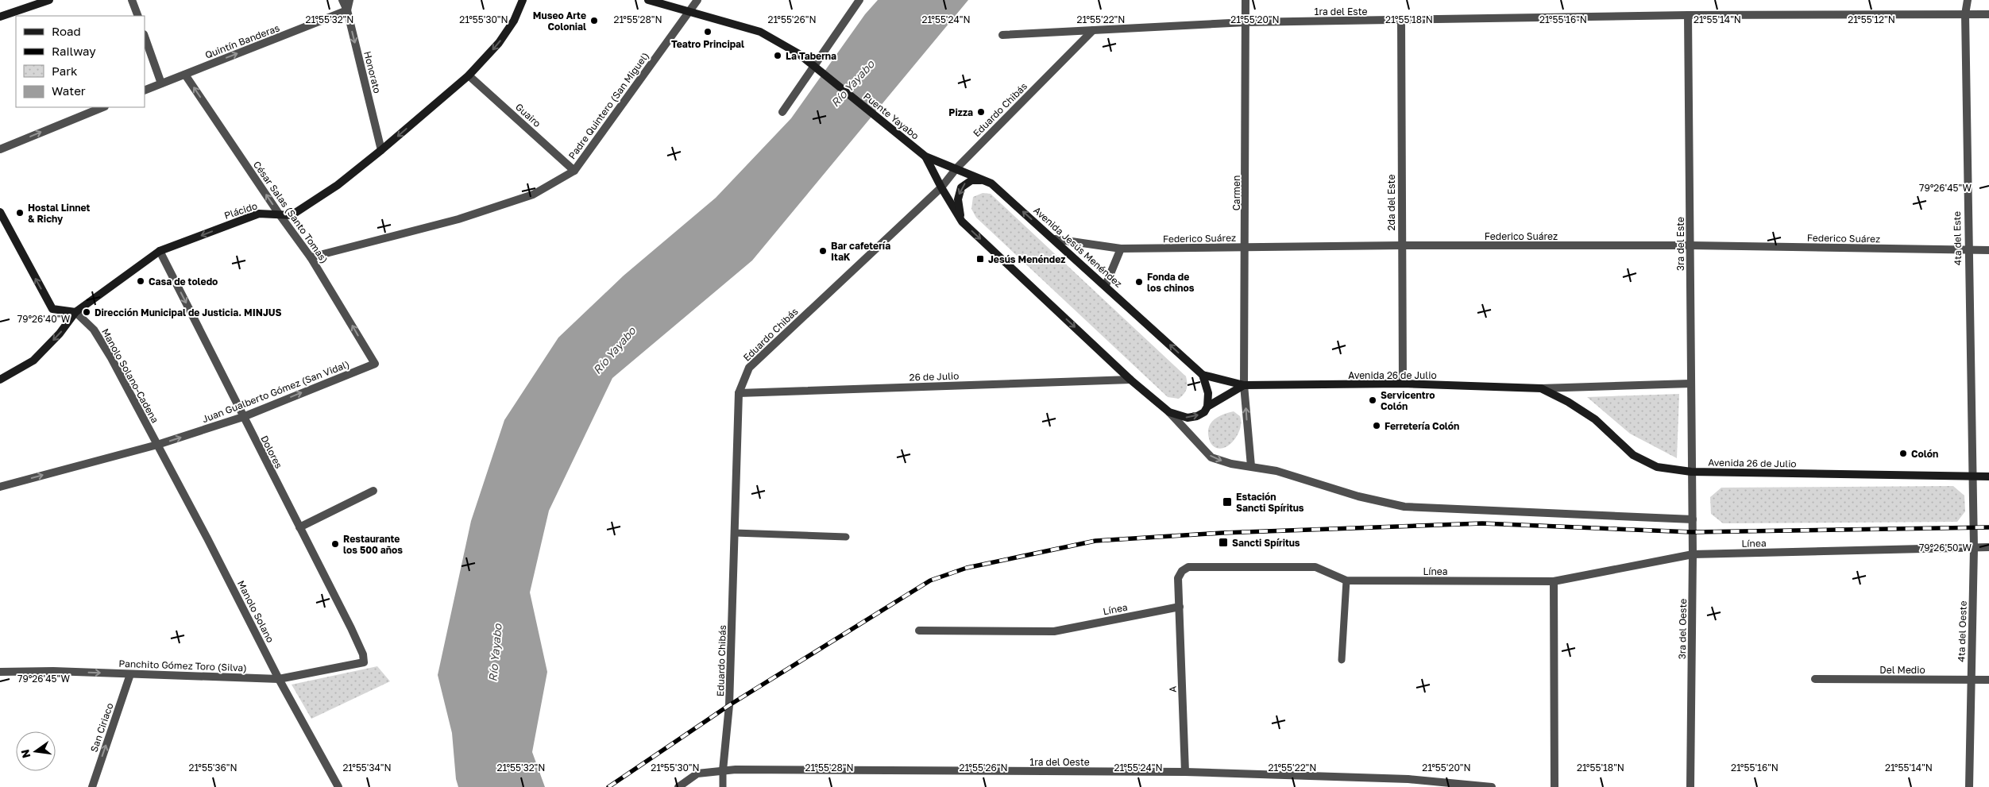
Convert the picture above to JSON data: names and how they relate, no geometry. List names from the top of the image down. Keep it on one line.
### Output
{"streets":{"main road":["Puente Yayabo","Plácido","Avenida Jesús Menéndez","Avenida 26 de Julio"],"street":["1ra del Este","Quintín Banderas","Honorato","Padre Quintero (San Miguel)","Eduardo Chibás","Guairo","Carmen","2da del Este","César Salas (Santo Tomas)","Federico Suárez","4ta del Este","3ra del Este","Manolo Solano-Cadena","26 de Julio","Juan Gualberto Gómez (San Vidal)","Dolores","Línea","Manolo Solano","3ra del Oeste","4ta del Oeste","Panchito Gómez Toro (Silva)","Del Medio","A","San Ciriaco","1ra del Oeste"]},"crossings":[["1ra del Este","Eduardo Chibás"],["1ra del Este","Carmen"],["1ra del Este","2da del Este"],["1ra del Este","4ta del Este"],["1ra del Este","3ra del Este"],["Quintín Banderas","Honorato"],["Quintín Banderas","César Salas (Santo Tomas)"],["Honorato","Plácido"],["Padre Quintero (San Miguel)","Guairo"],["Padre Quintero (San Miguel)","Puente Yayabo"],["Padre Quintero (San Miguel)","César Salas (Santo Tomas)"],["Eduardo Chibás","Avenida Jesús Menéndez"],["Eduardo Chibás","26 de Julio"],["Eduardo Chibás","1ra del Oeste"],["Guairo","Plácido"],["Puente Yayabo","Avenida Jesús Menéndez"],["Carmen","Federico Suárez"],["Carmen","Avenida 26 de Julio"],["2da del Este","Federico Suárez"],["2da del Este","Avenida 26 de Julio"],["Plácido","César Salas (Santo Tomas)"],["Plácido","Manolo Solano-Cadena"],["Plácido","Dolores"],["César Salas (Santo Tomas)","Juan Gualberto Gómez (San Vidal)"],["Federico Suárez","4ta del Este"],["Federico Suárez","3ra del Este"],["Federico Suárez","Avenida Jesús Menéndez"],["4ta del Este","Avenida 26 de Julio"],["4ta del Este","4ta del Oeste"],["3ra del Este","Avenida 26 de Julio"],["3ra del Este","3ra del Oeste"],["Avenida Jesús Menéndez","Avenida 26 de Julio"],["Avenida Jesús Menéndez","26 de Julio"],["Avenida 26 de Julio","3ra del Oeste"],["Avenida 26 de Julio","4ta del Oeste"],["Manolo Solano-Cadena","Juan Gualberto Gómez (San Vidal)"],["Manolo Solano-Cadena","Manolo Solano"],["Juan Gualberto Gómez (San Vidal)","Dolores"],["Juan Gualberto Gómez (San Vidal)","Manolo Solano"],["Dolores","Panchito Gómez Toro (Silva)"],["Línea","3ra del Oeste"],["Línea","4ta del Oeste"],["Línea","A"],["Manolo Solano","Panchito Gómez Toro (Silva)"],["4ta del Oeste","Del Medio"],["Panchito Gómez Toro (Silva)","San Ciriaco"],["A","1ra del Oeste"]],"one_way":["Quintín Banderas","Honorato","Plácido","César Salas (Santo Tomas)","Juan Gualberto Gómez (San Vidal)","Dolores","Panchito Gómez Toro (Silva)","San Ciriaco"],"water":["Río Yayabo"],"places":{"other":["Museo Arte Colonial","Teatro Principal","La Taberna","Pizza","Hostal Linnet & Richy","Bar cafetería ItaK","Casa de toledo","Fonda de los chinos","Dirección Municipal de Justicia. MINJUS","Servicentro Colón","Ferretería Colón","Colón","Restaurante los 500 años"],"transit":["Jesús Menéndez","Estación Sancti Spíritus","Sancti Spíritus"]},"legend":["Road","Railway","Park","Water"],"north":"left","coordinates":["21°55'26\"N","21°55'22\"N","21°55'16\"N","21°55'32\"N","21°55'30\"N","21°55'28\"N","21°55'24\"N","21°55'20\"N","21°55'18\"N","21°55'14\"N","21°55'12\"N","79°26'45\"W","79°26'40\"W","79°26'50\"W","21°55'36\"N","21°55'34\"N"]}
